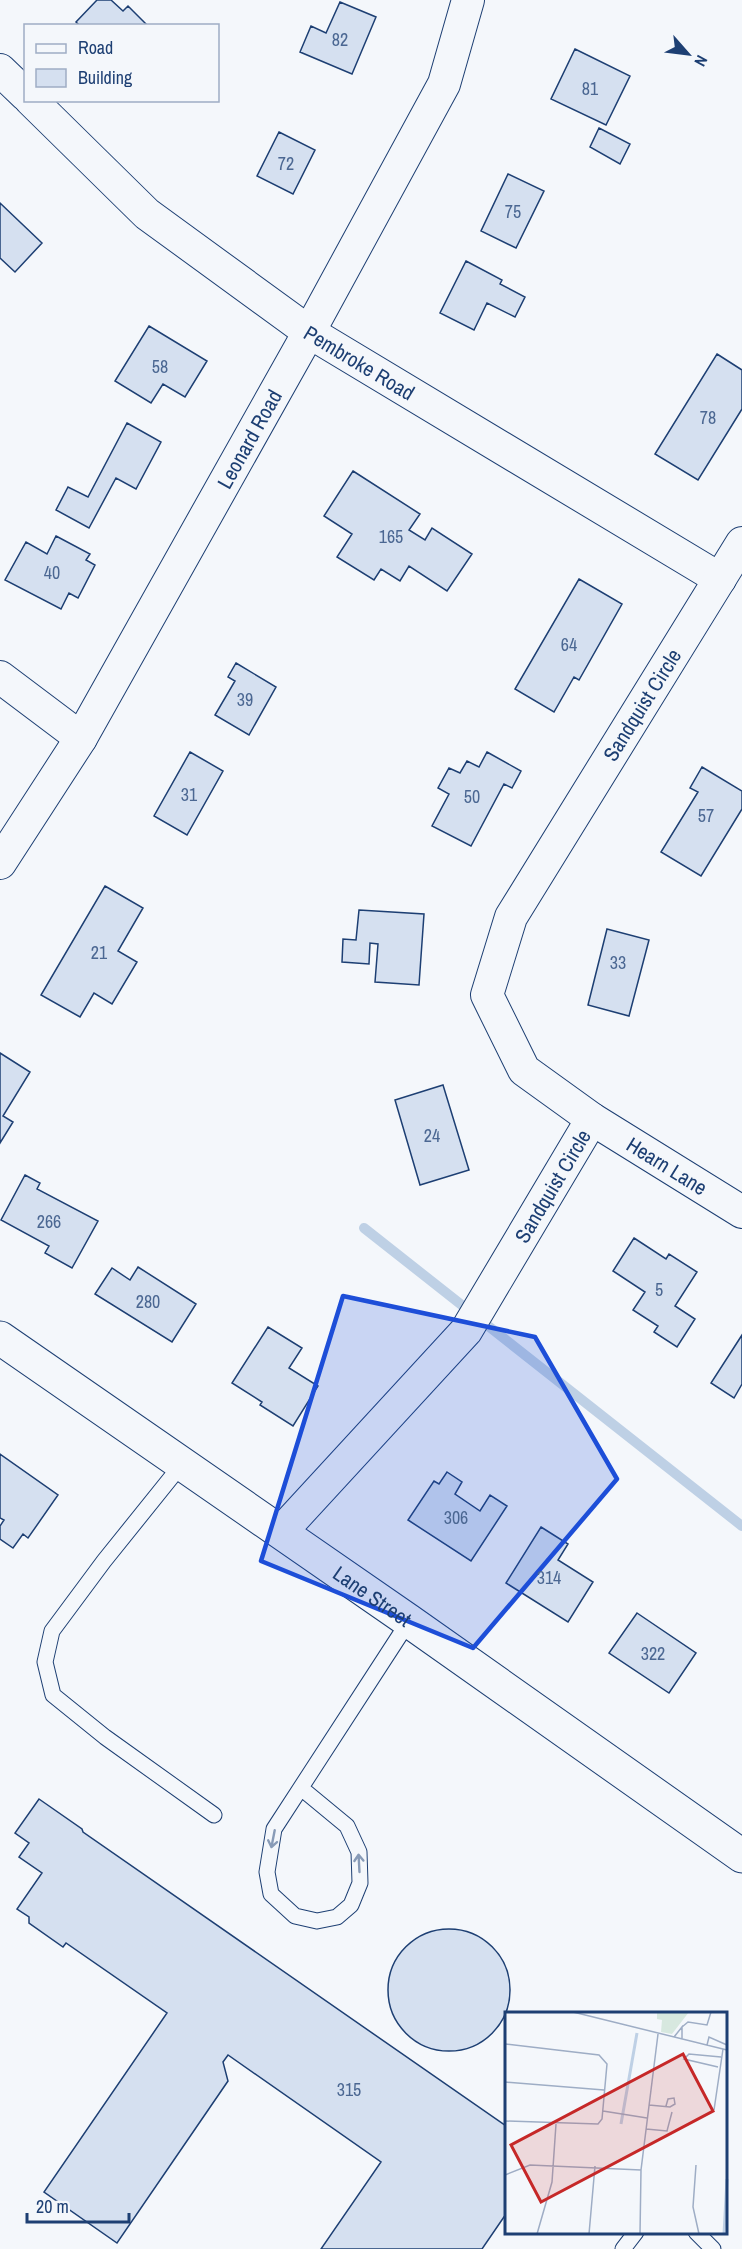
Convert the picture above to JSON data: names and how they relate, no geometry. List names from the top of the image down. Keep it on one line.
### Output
{"streets":{"street":["Pembroke Road","Leonard Road","Sandquist Circle","Hearn Lane","Lane Street"]},"crossings":[["Pembroke Road","Leonard Road"],["Pembroke Road","Sandquist Circle"],["Sandquist Circle","Hearn Lane"],["Sandquist Circle","Lane Street"]],"house_numbers":["82","81","72","75","58","78","165","40","64","39","31","50","57","21","33","24","266","5","280","306","314","322","315"],"legend":["Road","Building"],"scale_bar":"20 m","north":"bottom right"}
